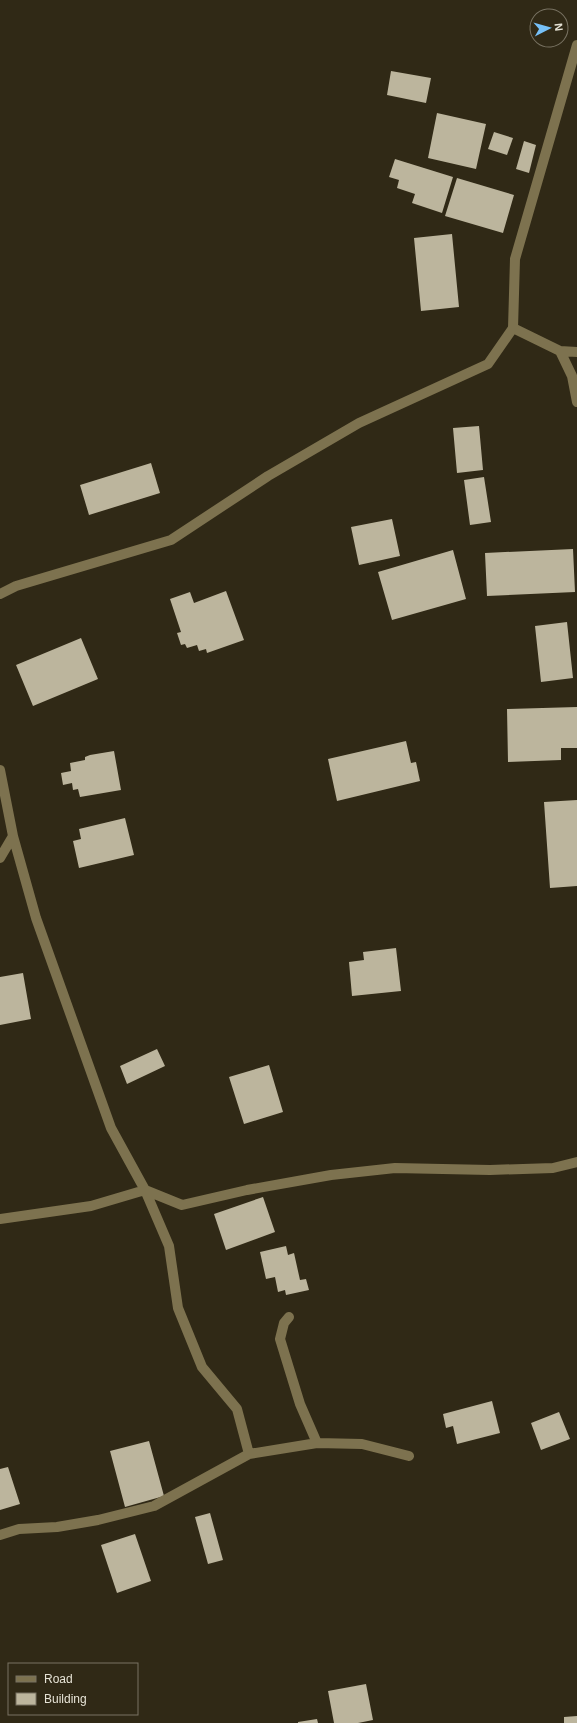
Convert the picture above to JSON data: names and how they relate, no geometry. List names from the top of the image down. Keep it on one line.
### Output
{"legend":["Road","Building"],"north":"right"}
